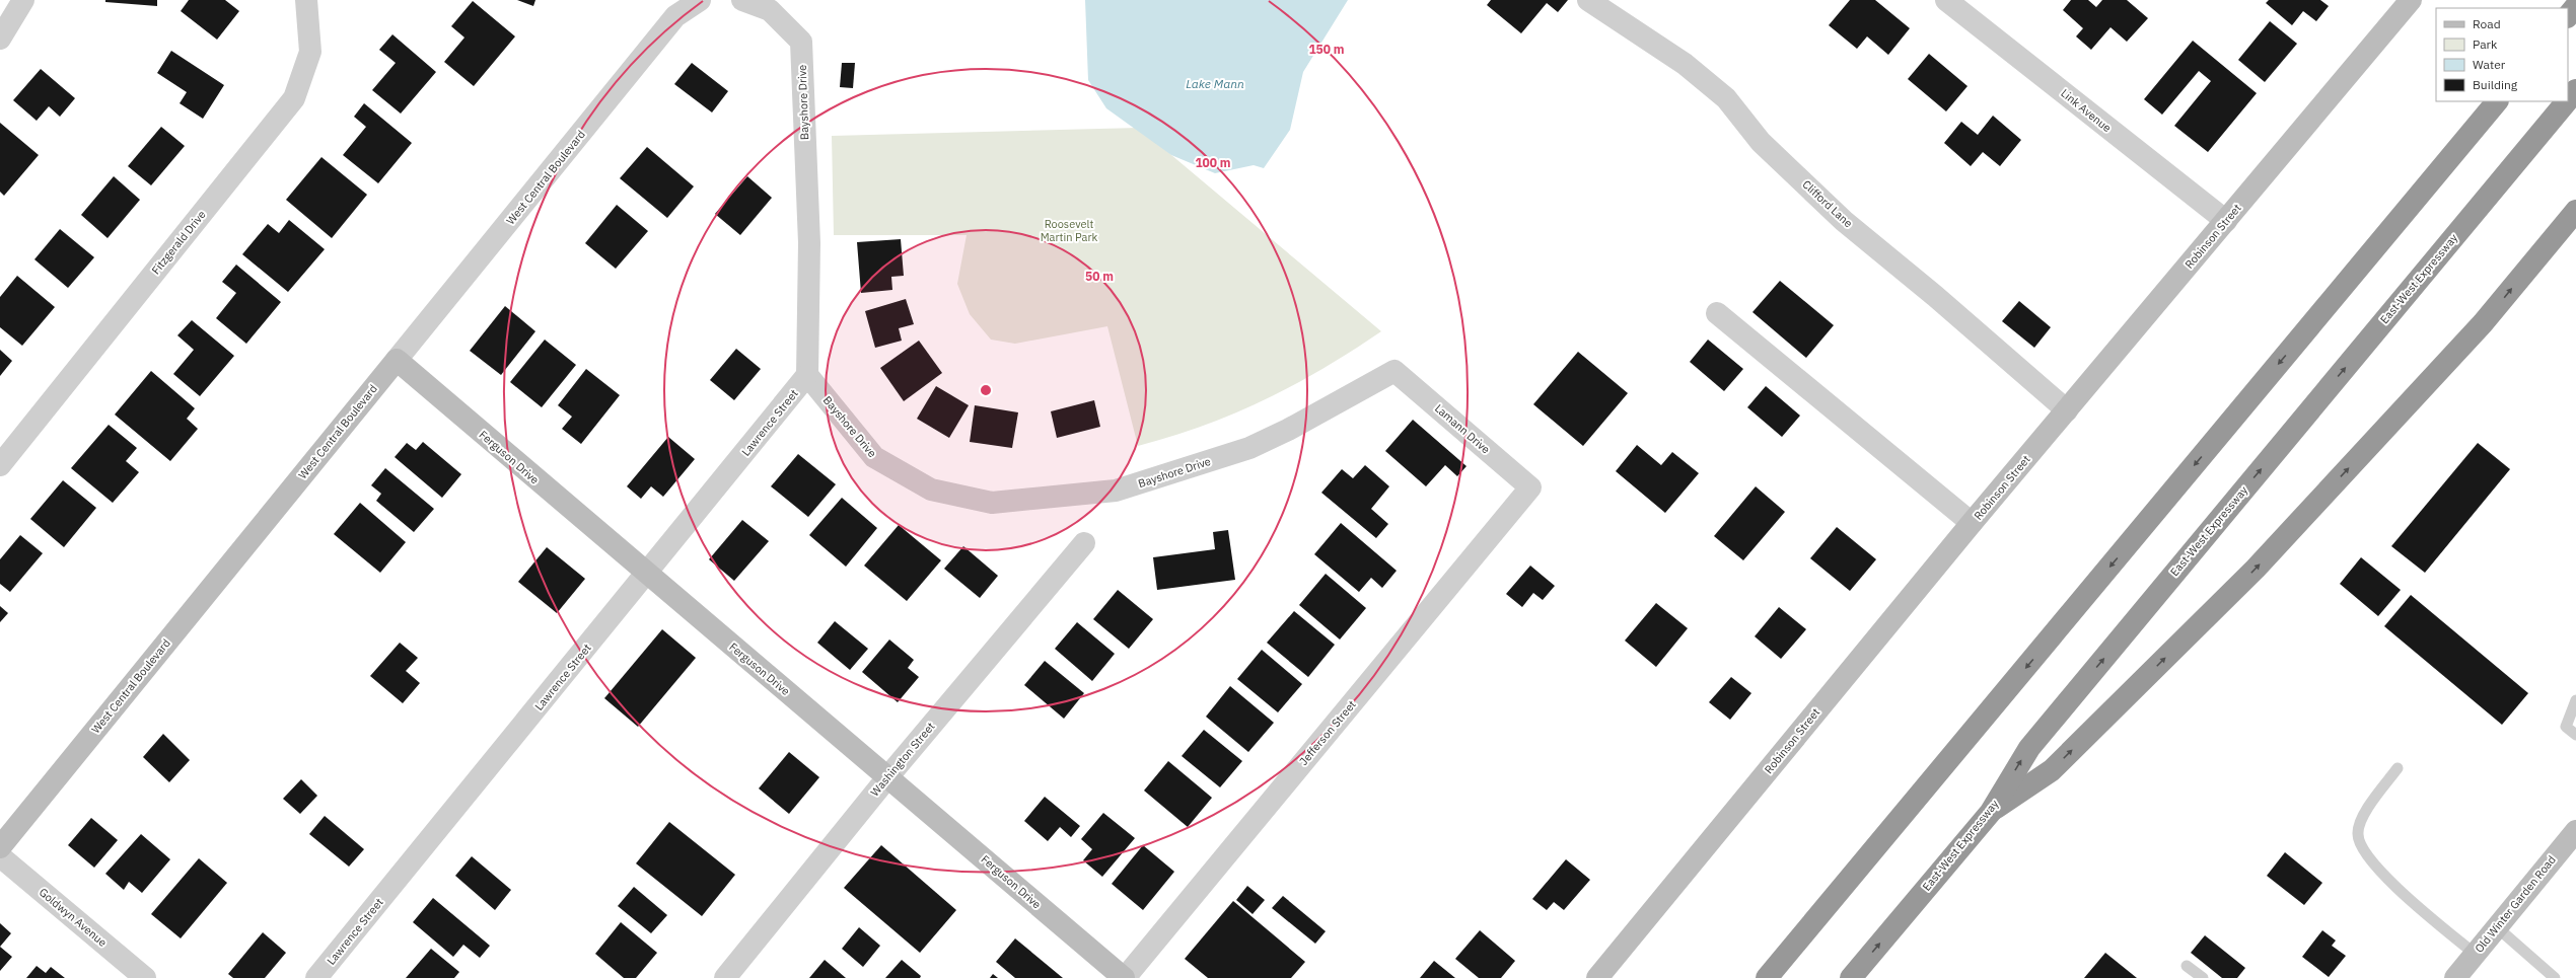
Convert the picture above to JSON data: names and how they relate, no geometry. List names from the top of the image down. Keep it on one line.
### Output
{"streets":{"highway":["East-West Expressway"],"street":["Bayshore Drive","Link Avenue","West Central Boulevard","Clifford Lane","Robinson Street","Fitzgerald Drive","Lawrence Street","Lamann Drive","Ferguson Drive","Jefferson Street","Washington Street","Old Winter Garden Road","Goldwyn Avenue"]},"crossings":[["Bayshore Drive","Lawrence Street"],["Bayshore Drive","Lamann Drive"],["Link Avenue","Robinson Street"],["West Central Boulevard","Ferguson Drive"],["Clifford Lane","Robinson Street"],["Lawrence Street","Ferguson Drive"],["Lamann Drive","Jefferson Street"],["Ferguson Drive","Jefferson Street"],["Ferguson Drive","Washington Street"]],"water":["Lake Mann"],"parks":["Roosevelt Martin Park"],"legend":["Road","Park","Water","Building"],"rings":["150 m","100 m","50 m"]}
